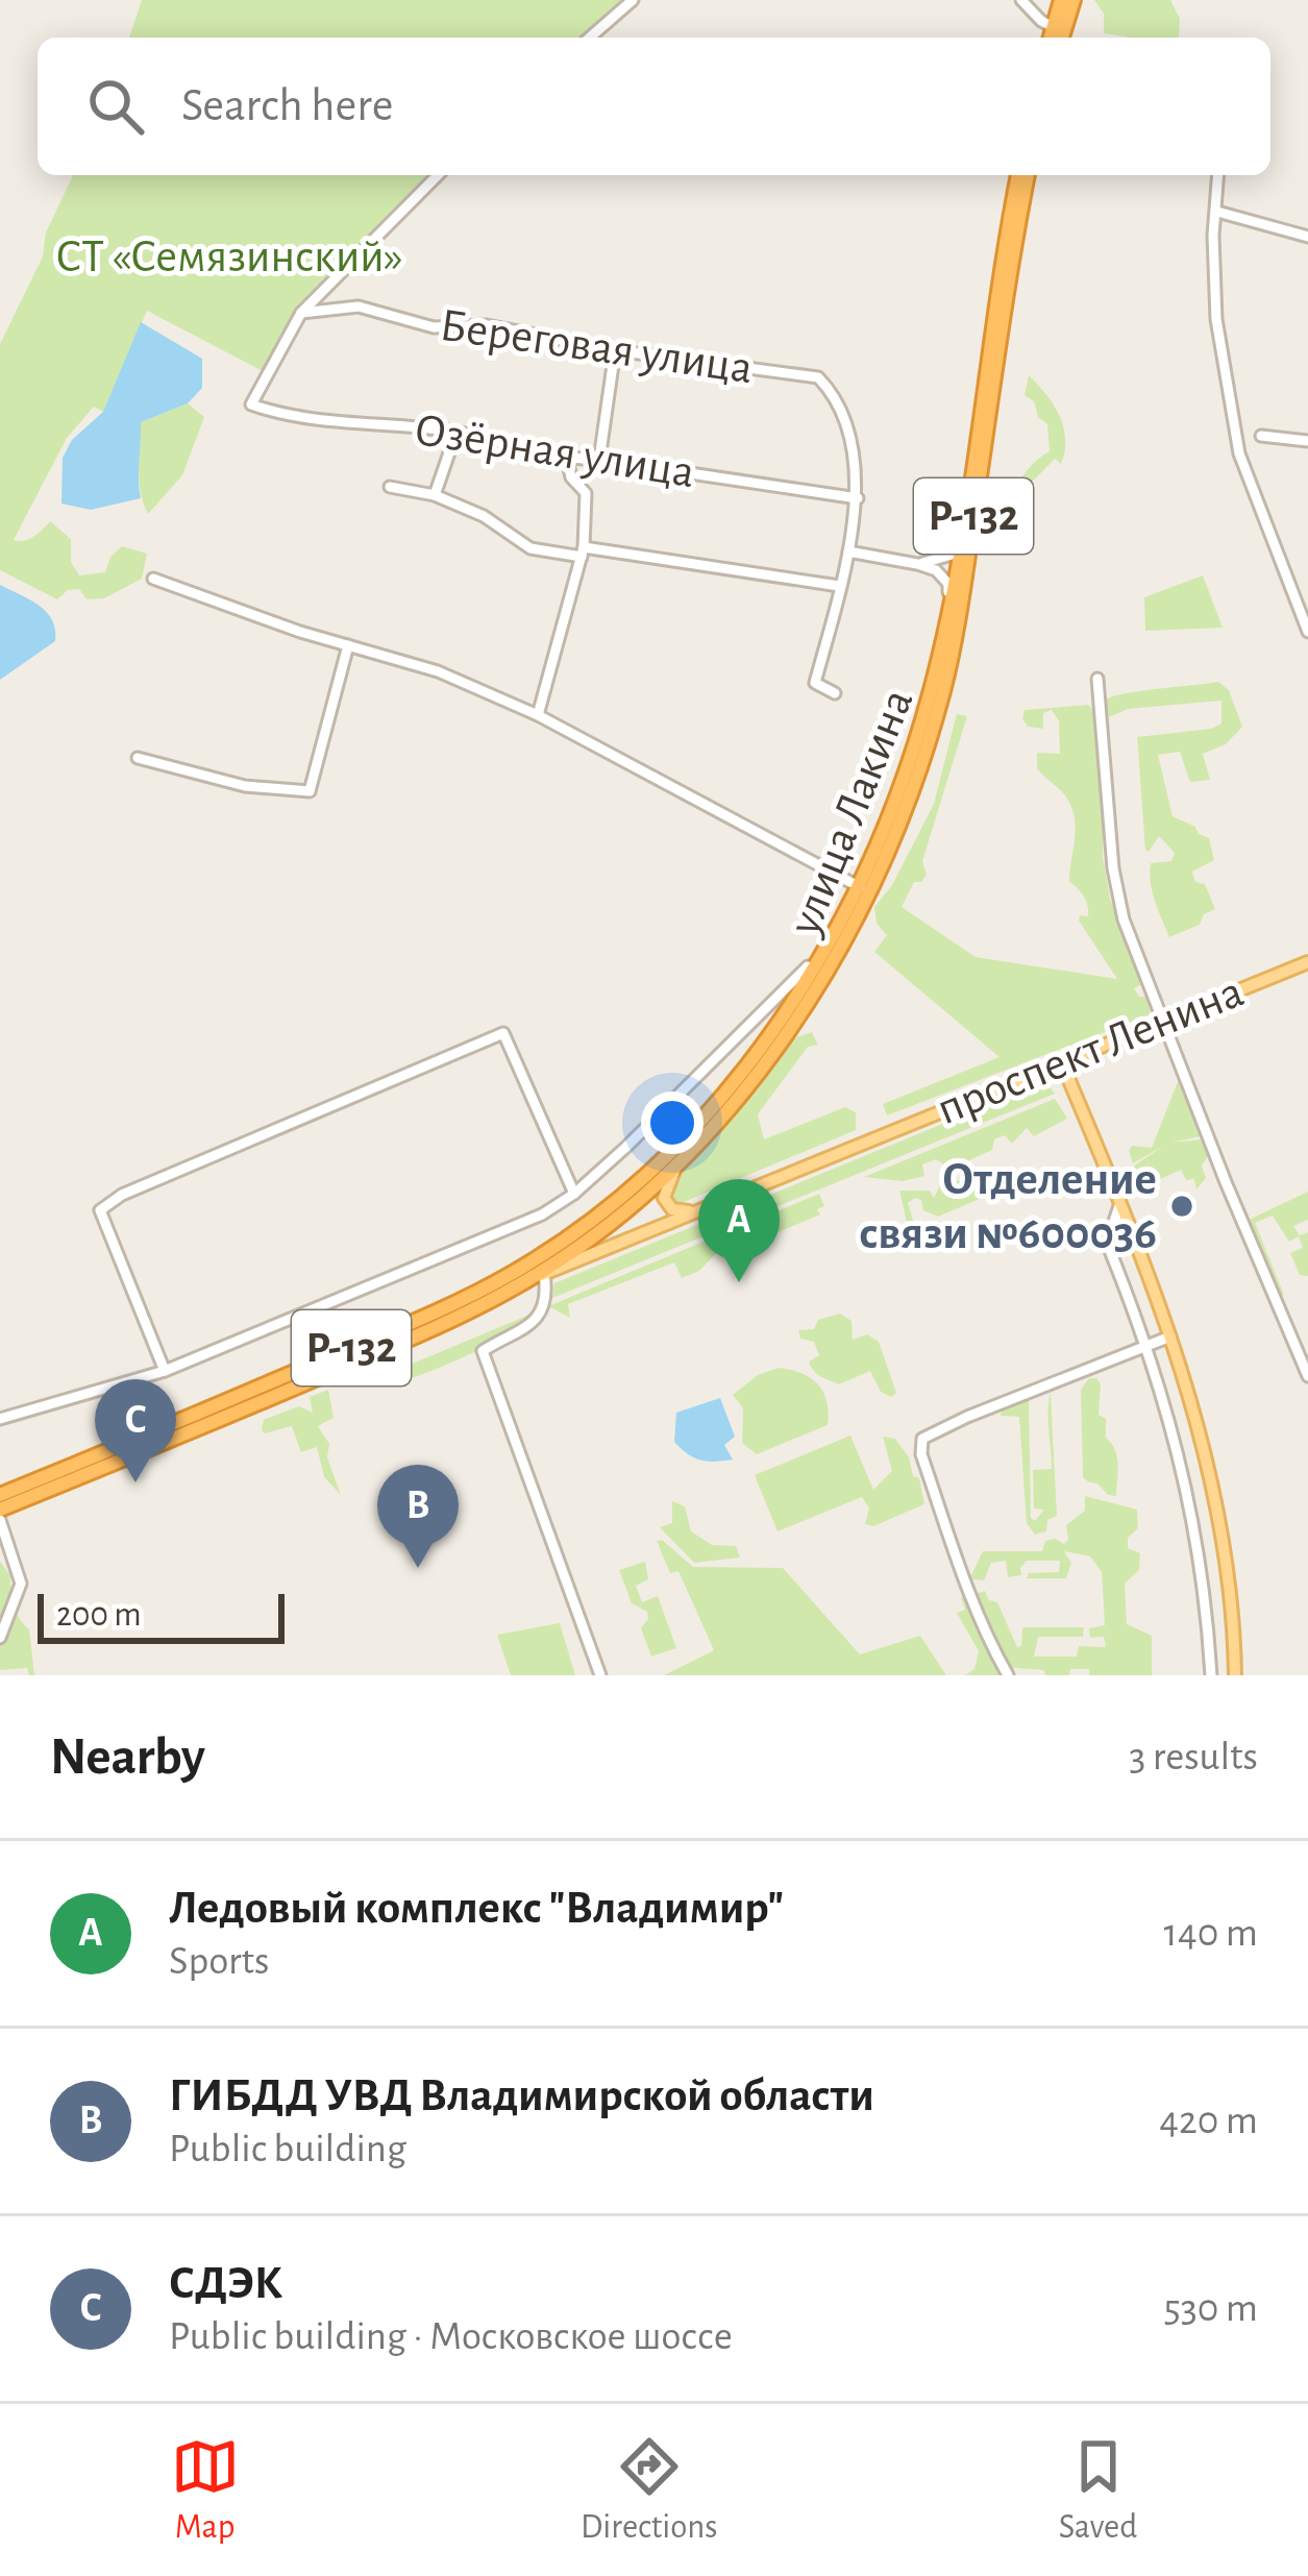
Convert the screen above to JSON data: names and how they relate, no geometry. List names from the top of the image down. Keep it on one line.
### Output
{"streets":{"highway":["Р-132","улица Лакина"],"main road":["проспект Ленина"],"street":["Береговая улица","Озёрная улица"]},"crossings":[["Береговая улица","Озёрная улица"],["Р-132","улица Лакина"],["улица Лакина","проспект Ленина"]],"parks":["СТ «Семязинский»"],"places":["Отделение связи №600036"],"scale_bar":"200 m","page":{"search":"Search here","pins":["A","C","B"],"scale":"200 m","heading":["Nearby","3 results"],"list":[{"mark":"A","name":"Ледовый комплекс \"Владимир\"","note":"Sports","value":"140 m"},{"mark":"B","name":"ГИБДД УВД Владимирской области","note":"Public building","value":"420 m"},{"mark":"C","name":"СДЭК","note":"Public building · Московское шоссе","value":"530 m"}],"nav":["Map","Directions","Saved"]}}
